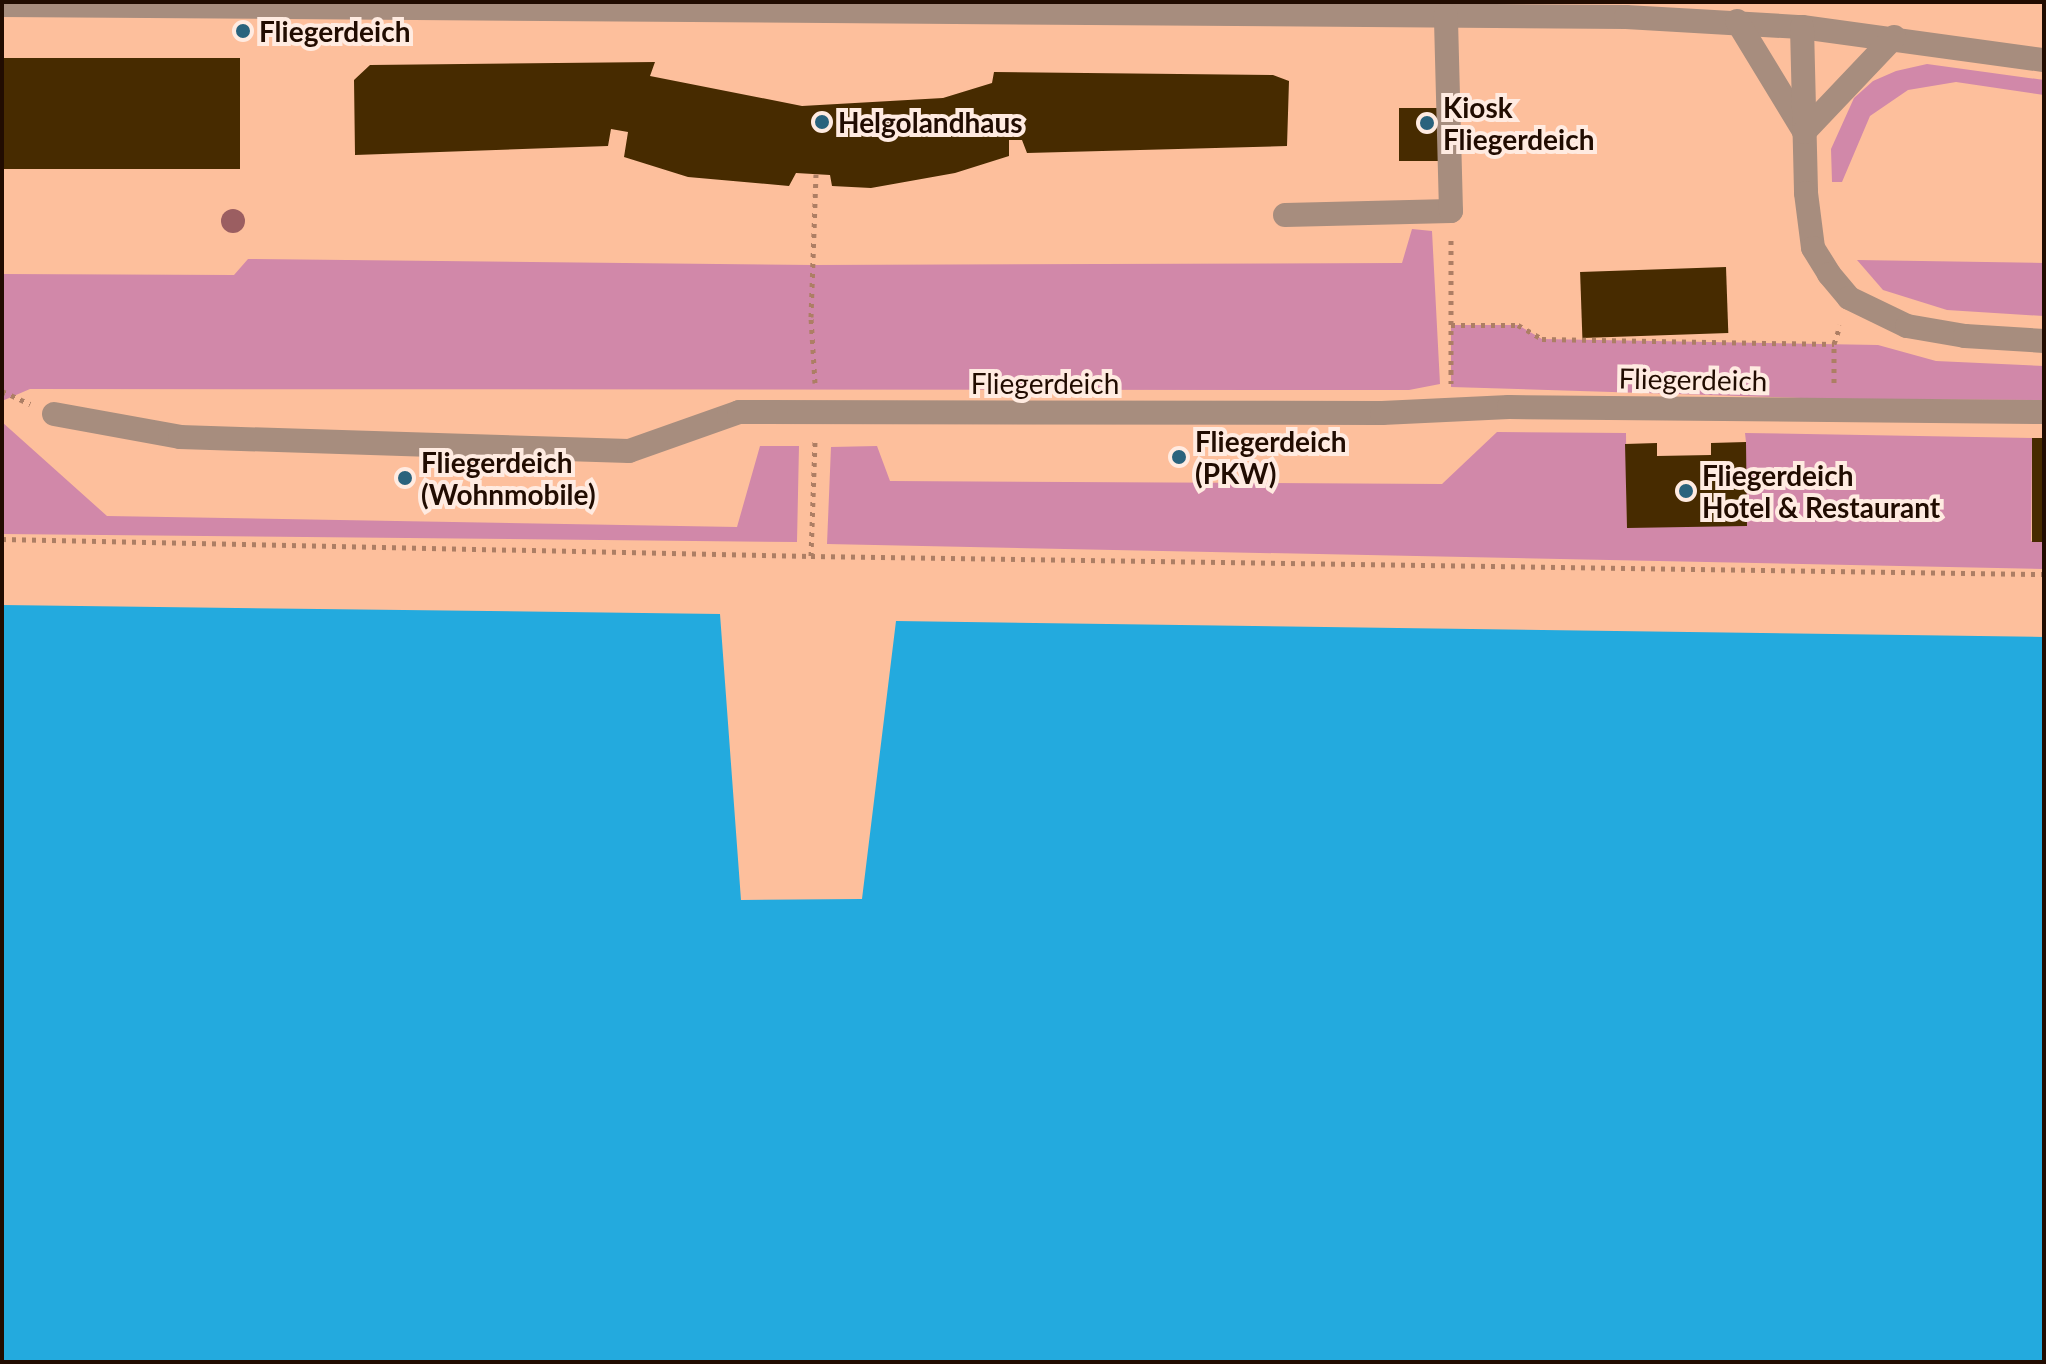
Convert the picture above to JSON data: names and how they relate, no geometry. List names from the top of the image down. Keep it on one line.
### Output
{"streets":{"street":["Fliegerdeich"]},"places":["Fliegerdeich","Helgolandhaus","Kiosk Fliegerdeich","Fliegerdeich (PKW)","Fliegerdeich (Wohnmobile)","Fliegerdeich Hotel & Restaurant"]}
